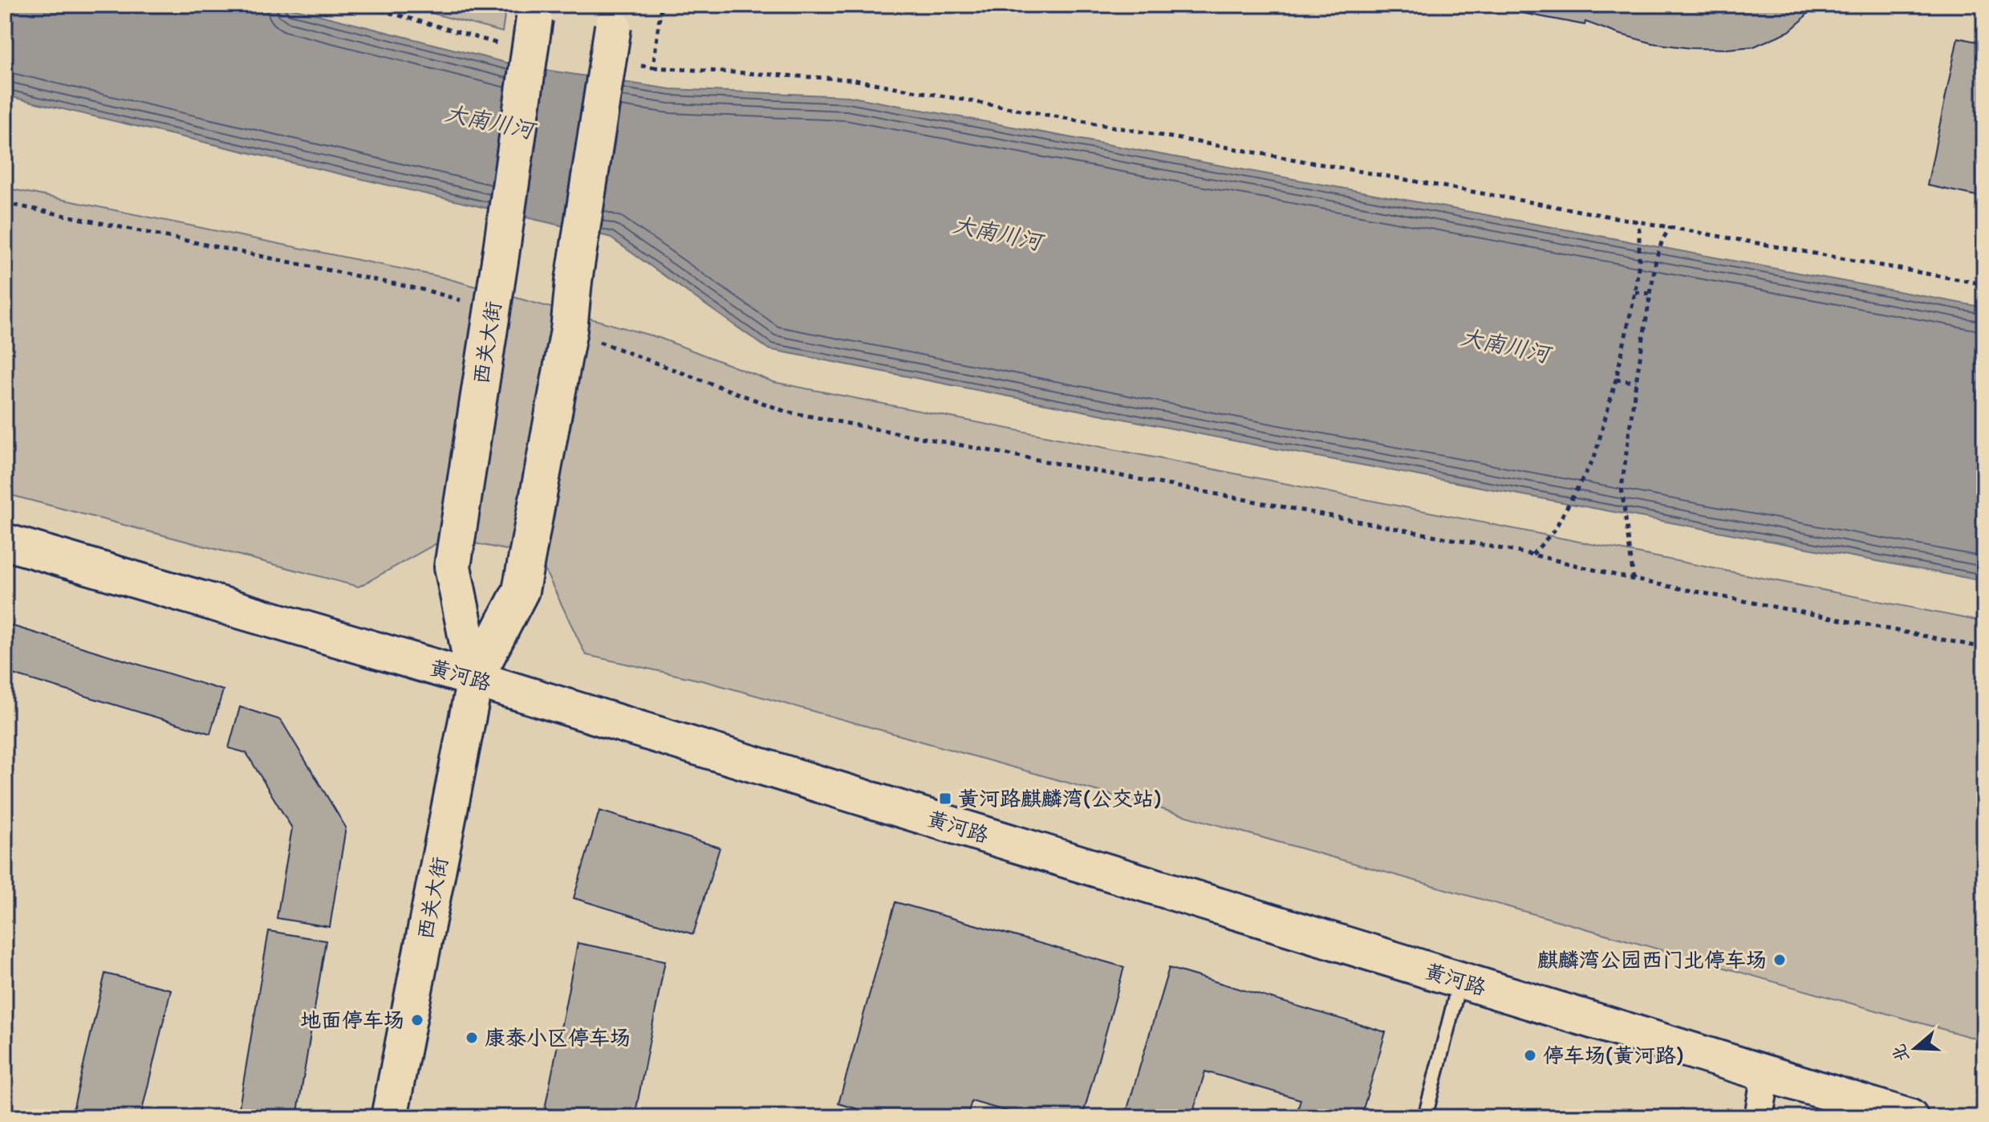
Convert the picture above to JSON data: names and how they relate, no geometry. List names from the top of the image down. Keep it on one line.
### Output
{"streets":{"main road":["西关大街","黄河路"]},"crossings":[["西关大街","黄河路"]],"water":["大南川河"],"places":{"transit":["黄河路麒麟湾(公交站)"],"other":["麒麟湾公园西门北停车场","地面停车场","康泰小区停车场","停车场(黄河路)"]},"north":"left"}
